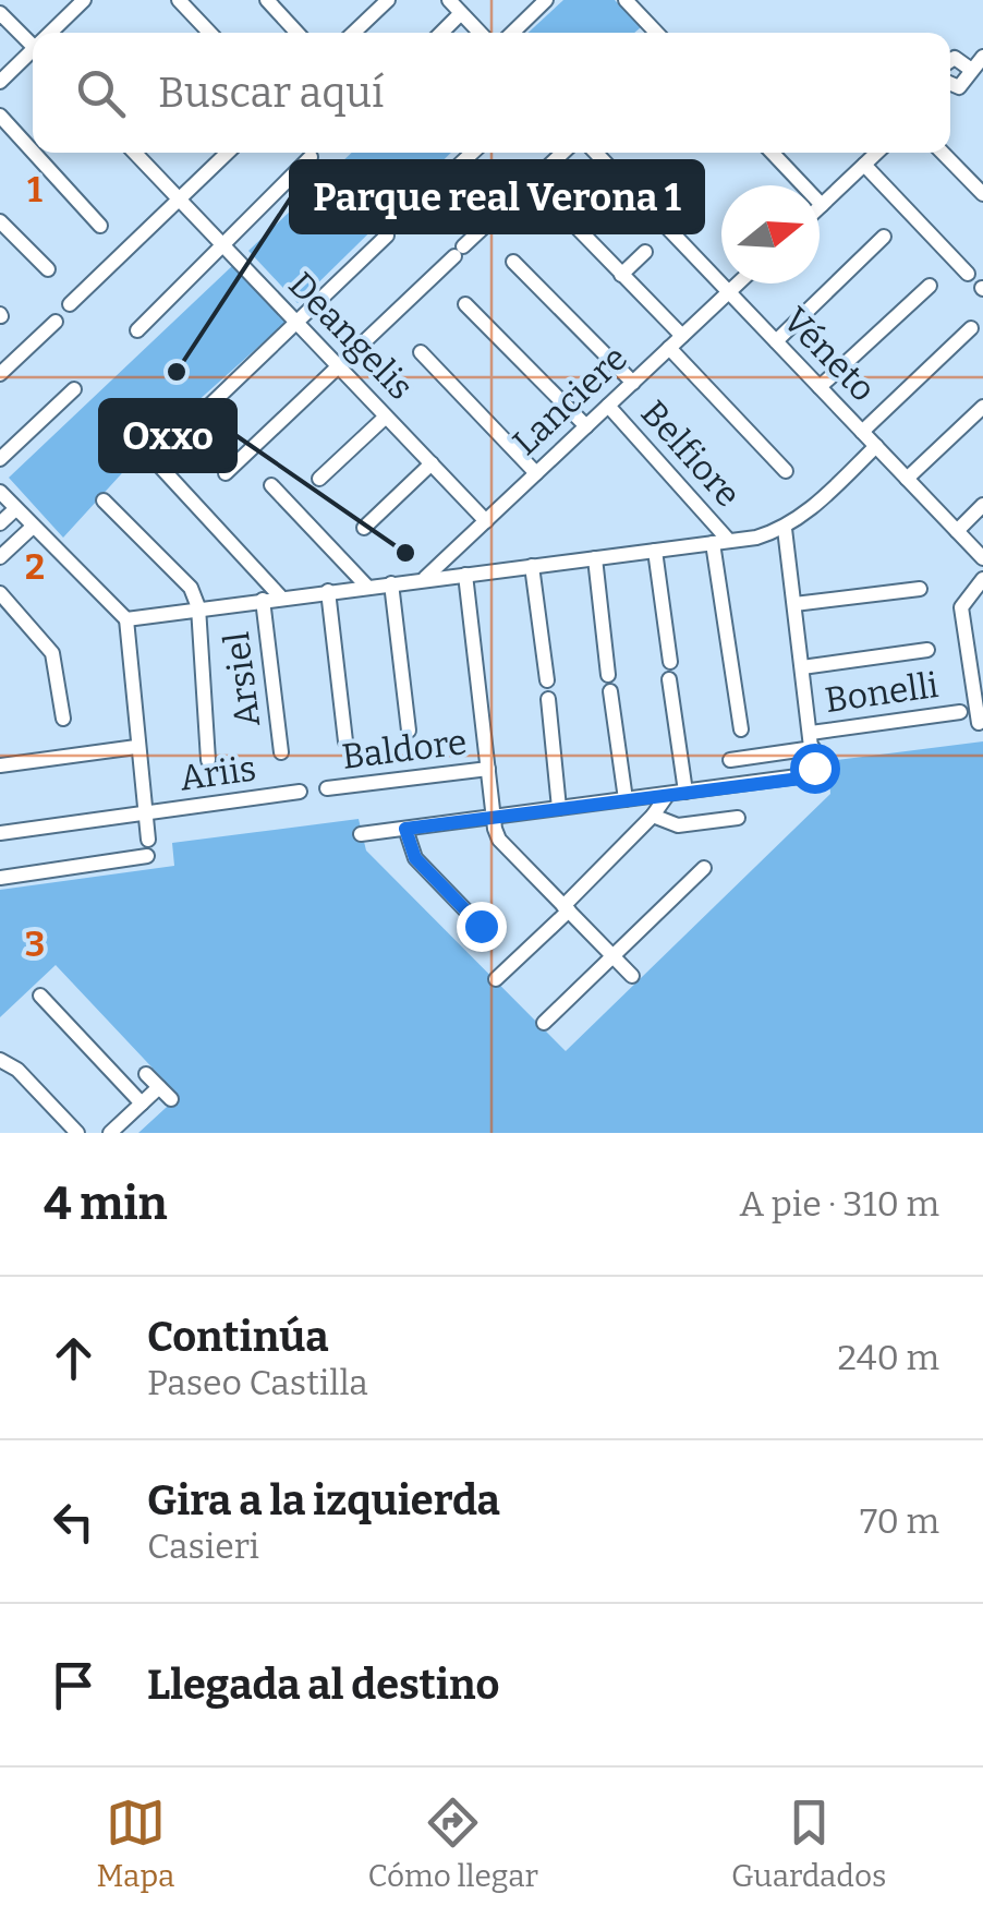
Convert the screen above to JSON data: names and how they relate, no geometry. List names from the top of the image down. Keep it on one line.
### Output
{"streets":{"street":["Deangelis","Véneto","Lanciere","Belfiore","Arsiel","Bonelli","Baldore","Ariis"]},"crossings":[["Deangelis","Lanciere"],["Véneto","Lanciere"],["Lanciere","Belfiore"]],"places":["Parque real Verona 1","Oxxo"],"north":"right","page":{"search":"Buscar aquí","heading":["4 min","A pie · 310 m"],"list":[["Continúa","Paseo Castilla","240 m"],["Gira a la izquierda","Casieri","70 m"],"Llegada al destino"],"nav":["Mapa","Cómo llegar","Guardados"]},"grid":{"rows":["1","2","3"]}}
